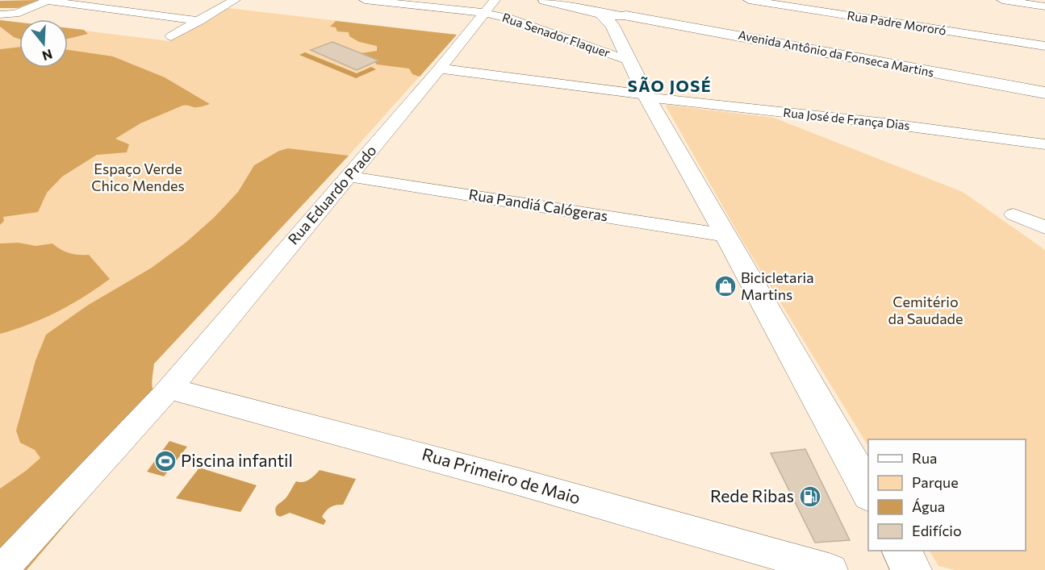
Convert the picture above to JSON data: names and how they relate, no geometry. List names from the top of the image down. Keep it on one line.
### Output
{"streets":{"street":["Rua Padre Mororó","Rua Senador Flaquer","Avenida Antônio da Fonseca Martins","Rua José de França Dias","Rua Eduardo Prado","Rua Pandiá Calógeras","Rua Primeiro de Maio"]},"crossings":[["Rua Senador Flaquer","Rua Eduardo Prado"],["Rua José de França Dias","Rua Eduardo Prado"],["Rua Eduardo Prado","Rua Pandiá Calógeras"],["Rua Eduardo Prado","Rua Primeiro de Maio"]],"districts":["SÃO JOSÉ"],"parks":["Espaço Verde Chico Mendes","Cemitério da Saudade"],"places":{"shop":["Bicicletaria Martins"],"sports":["Piscina infantil"],"fuel station":["Rede Ribas"]},"legend":["Rua","Parque","Água","Edifício"],"north":"bottom"}
